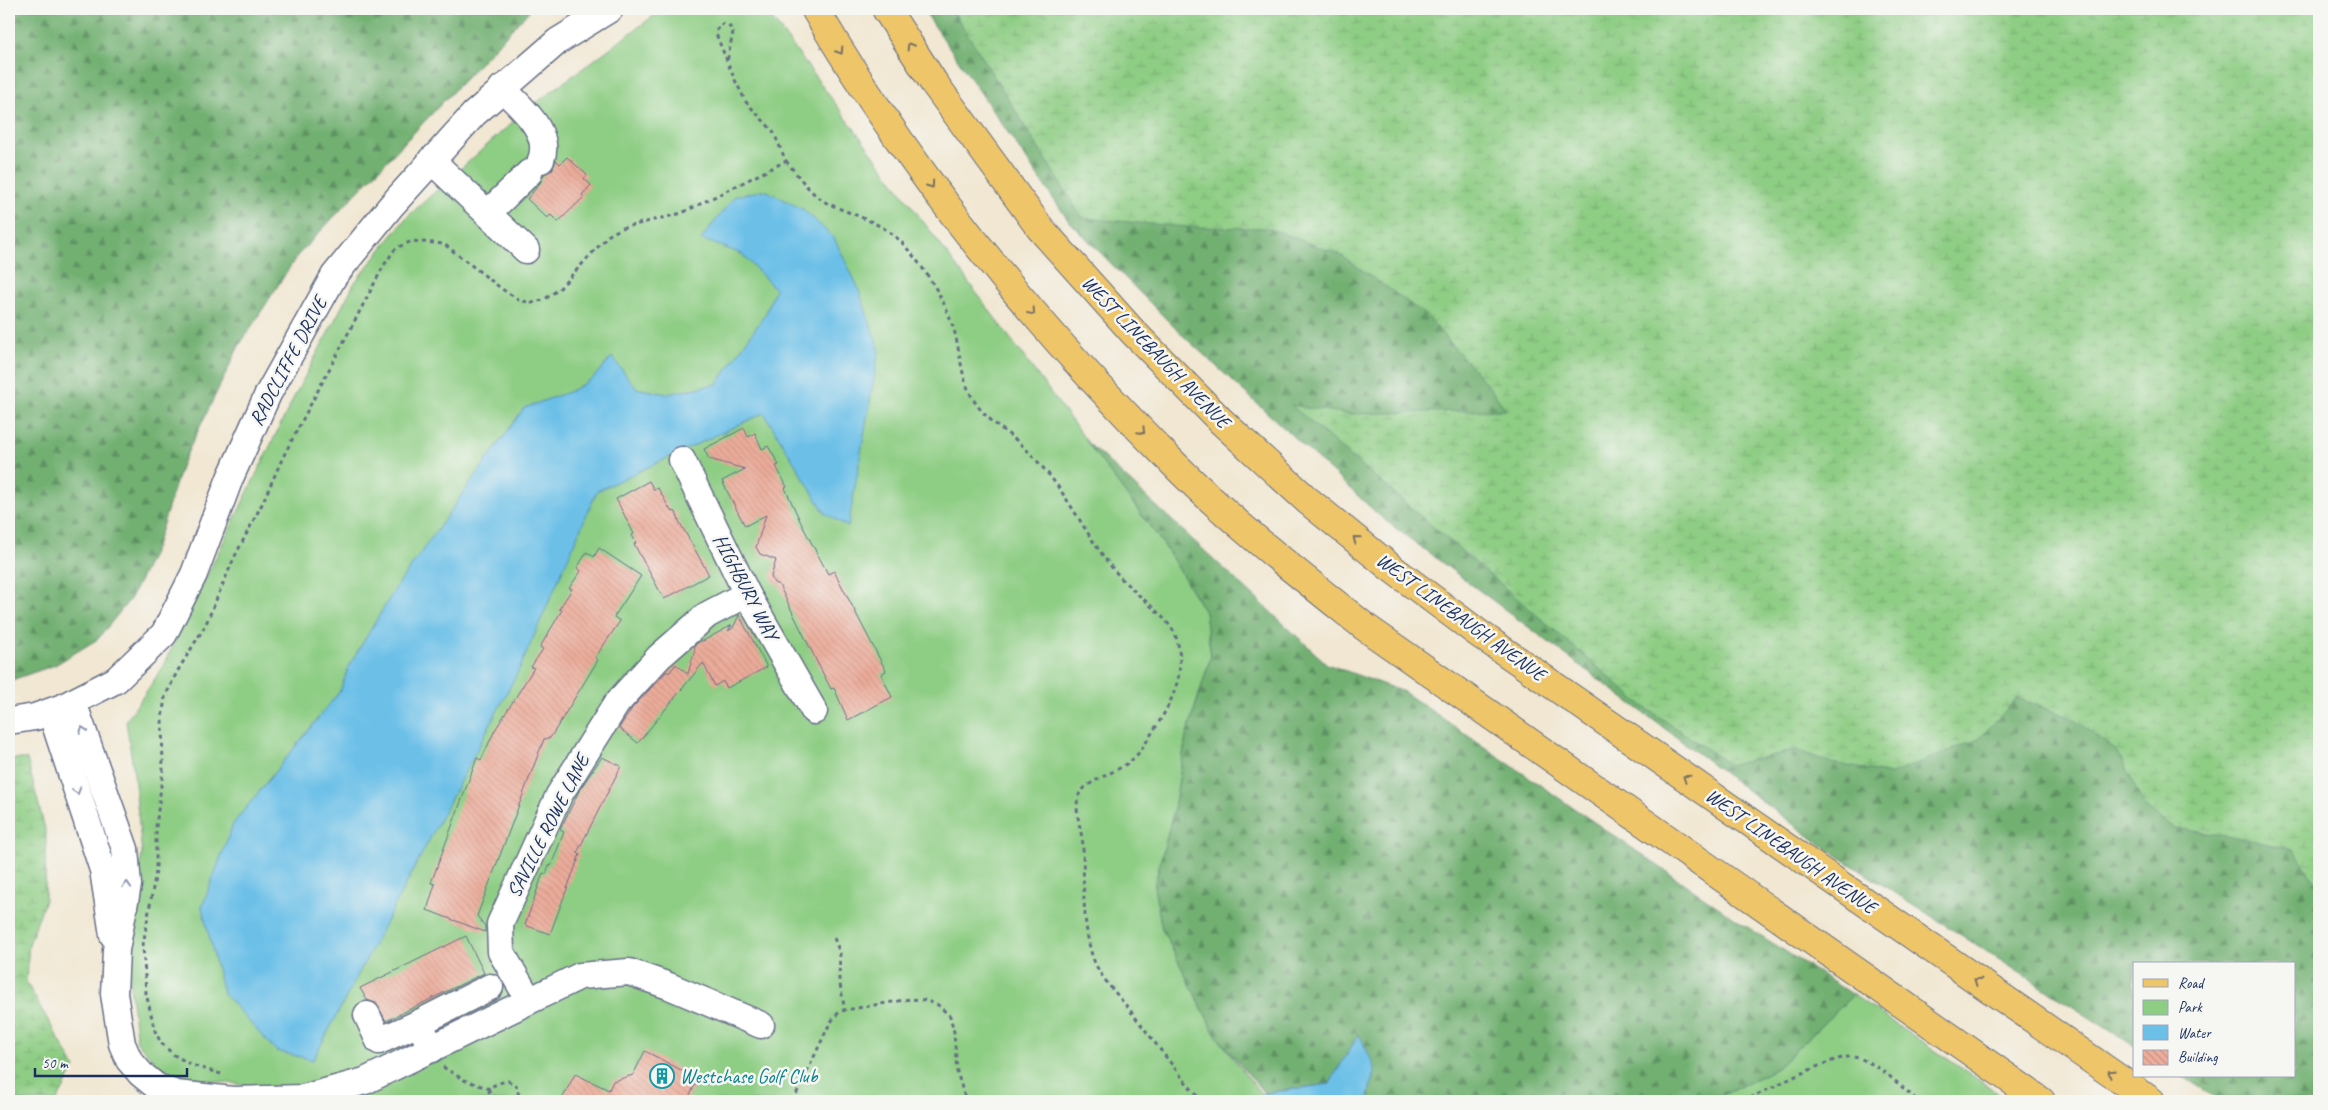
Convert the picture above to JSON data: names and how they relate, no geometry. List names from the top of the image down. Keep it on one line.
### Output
{"streets":{"main road":["WEST LINEBAUGH AVENUE"],"street":["RADCLIFFE DRIVE","HIGHBURY WAY","SAVILLE ROWE LANE"]},"crossings":[["HIGHBURY WAY","SAVILLE ROWE LANE"]],"places":{"building":["Westchase Golf Club"]},"legend":["Road","Park","Water","Building"],"scale_bar":"50 m"}
